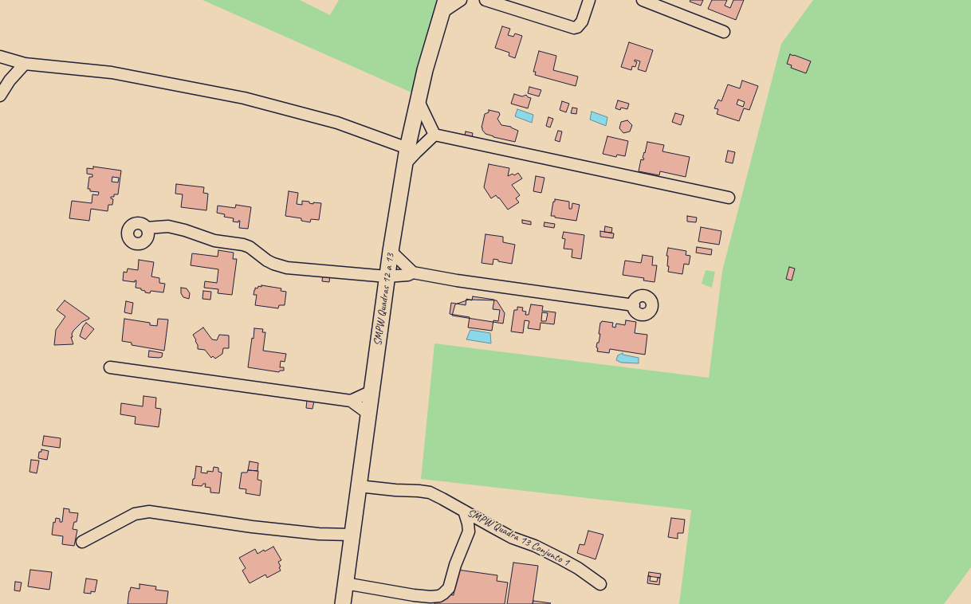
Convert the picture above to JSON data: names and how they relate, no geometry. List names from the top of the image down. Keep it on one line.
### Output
{"streets":{"street":["SMPW Quadras 12 a 13","SMPW Quadra 13 Conjunto 1"]},"crossings":[["SMPW Quadras 12 a 13","SMPW Quadra 13 Conjunto 1"]]}
